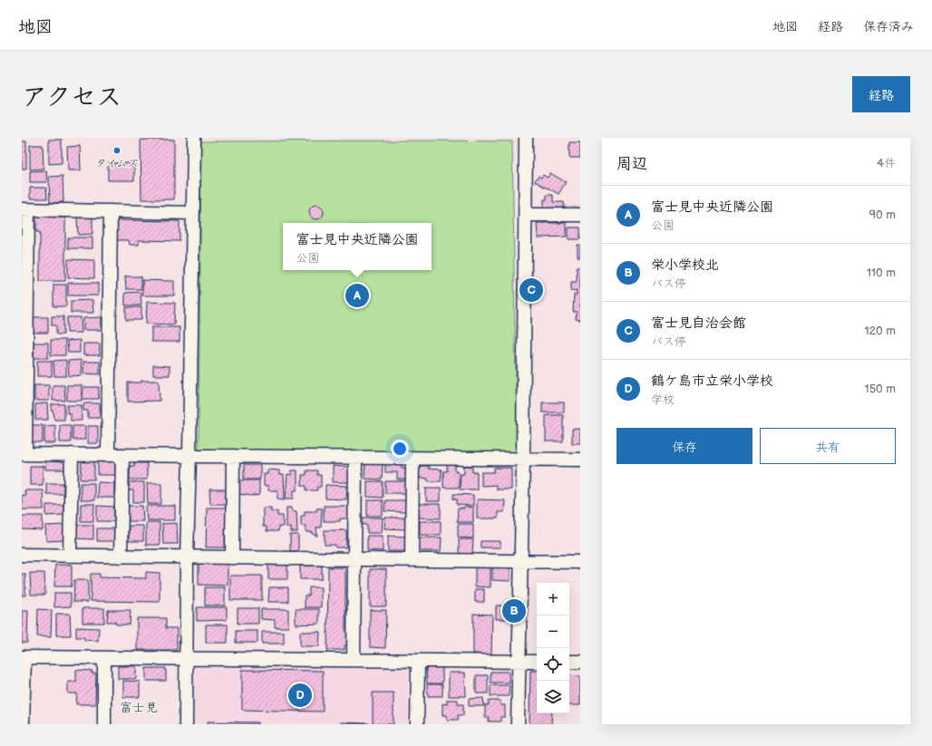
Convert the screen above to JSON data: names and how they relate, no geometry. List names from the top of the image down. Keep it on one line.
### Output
{"districts":["富士見"],"places":["タイムズ"],"page":{"header":"地図","nav":["地図","経路","保存済み"],"title":"アクセス","buttons":["経路",["保存","共有"]],"heading":["周辺","4件"],"list":[{"mark":"A","name":"富士見中央近隣公園","note":"公園","value":"90 m"},{"mark":"B","name":"栄小学校北","note":"バス停","value":"110 m"},{"mark":"C","name":"富士見自治会館","note":"バス停","value":"120 m"},{"mark":"D","name":"鶴ケ島市立栄小学校","note":"学校","value":"150 m"}],"popup":["富士見中央近隣公園","公園"],"pins":["C","A","B","D"],"map_buttons":["+","−"]}}
